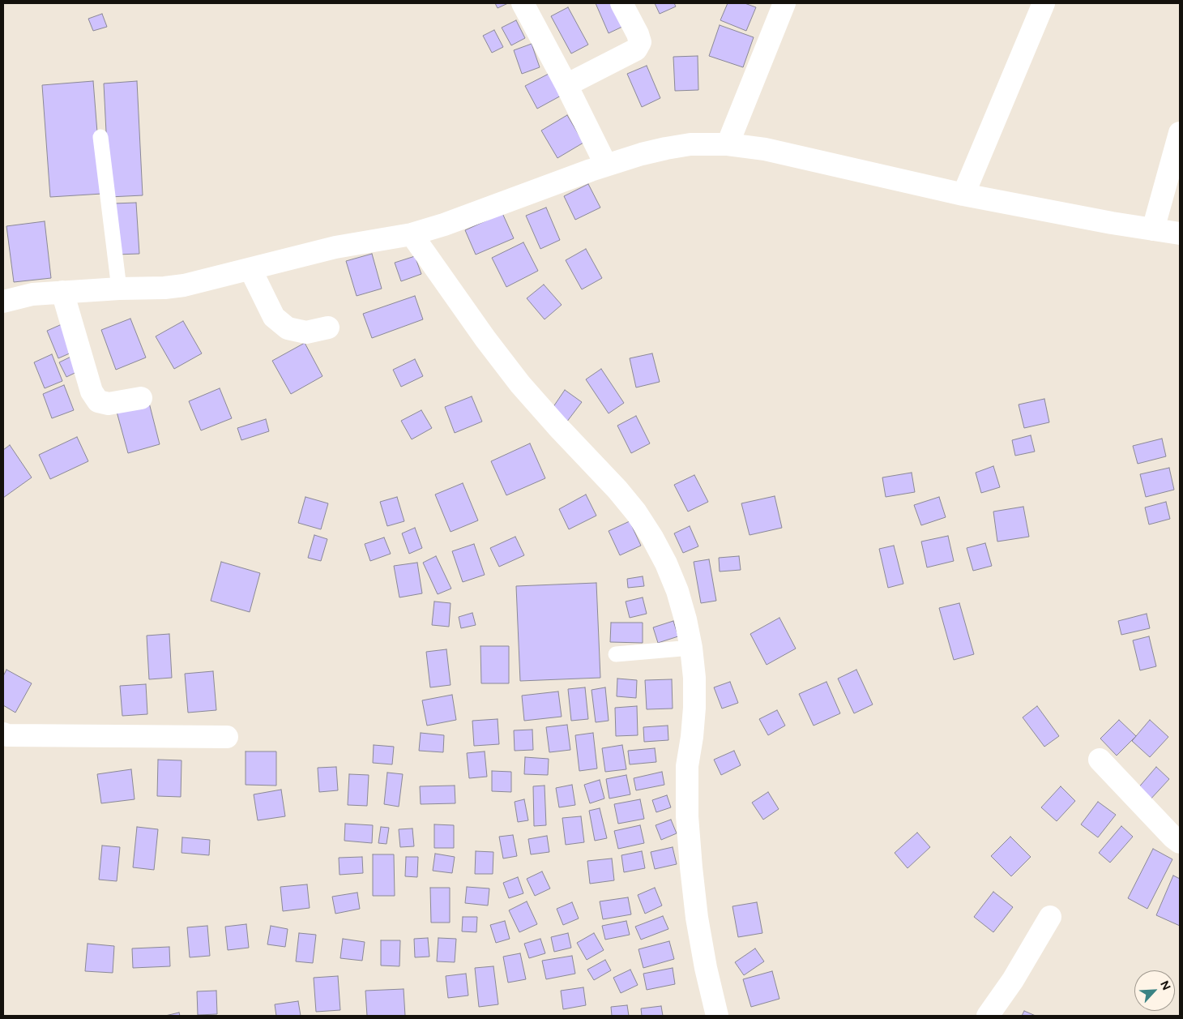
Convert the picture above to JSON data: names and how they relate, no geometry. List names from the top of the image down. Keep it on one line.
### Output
{"north":"top right"}
